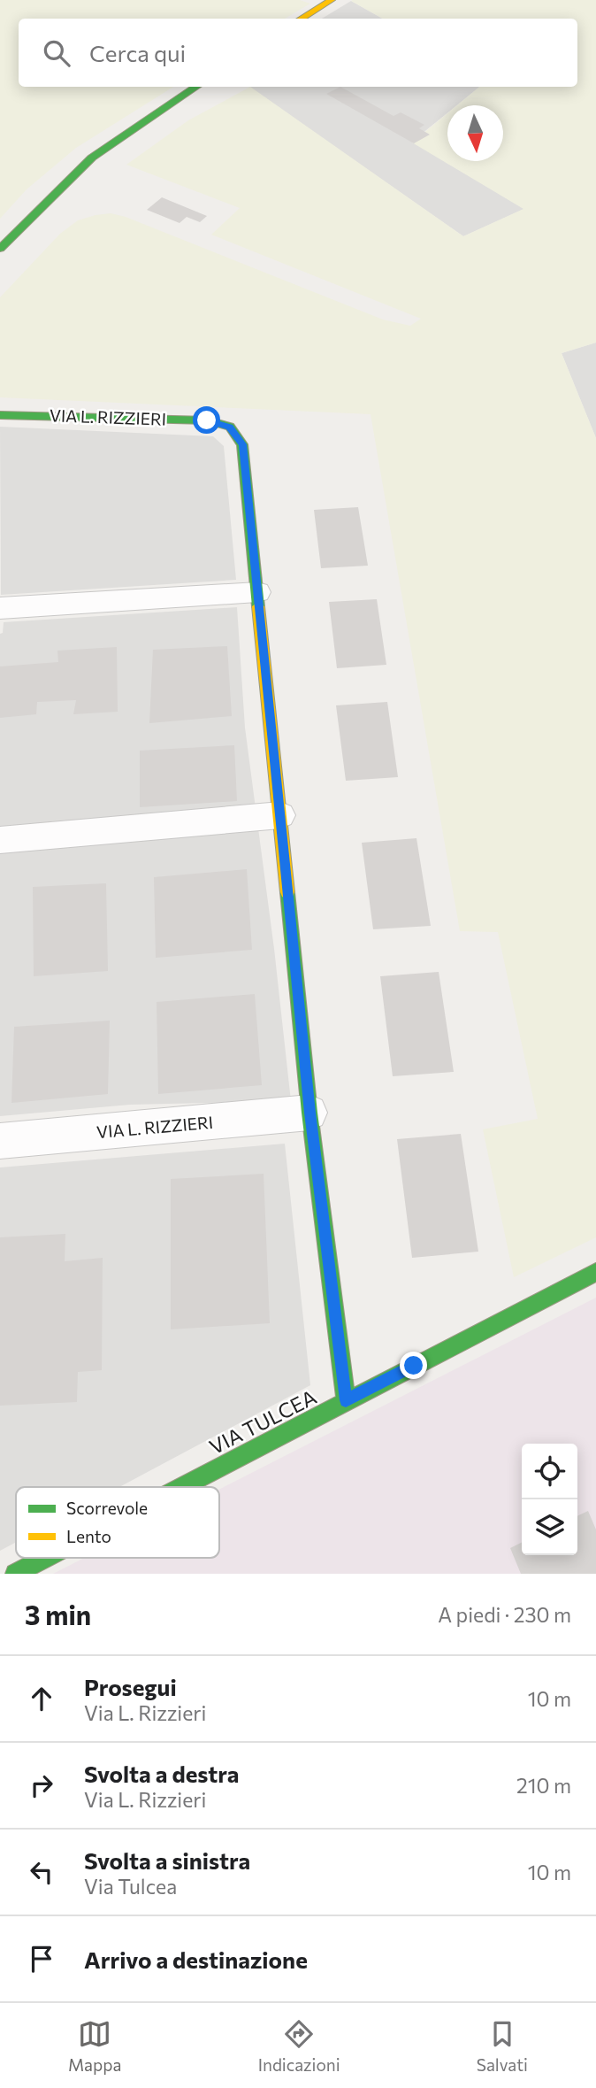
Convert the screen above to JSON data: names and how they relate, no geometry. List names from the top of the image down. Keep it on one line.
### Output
{"streets":{"street":["VIA L. RIZZIERI","VIA TULCEA"]},"crossings":[["VIA L. RIZZIERI","VIA TULCEA"]],"legend":["Scorrevole","Lento"],"north":"bottom","page":{"search":"Cerca qui","heading":["3 min","A piedi · 230 m"],"list":[["Prosegui","Via L. Rizzieri","10 m"],["Svolta a destra","Via L. Rizzieri","210 m"],["Svolta a sinistra","Via Tulcea","10 m"],"Arrivo a destinazione"],"nav":["Mappa","Indicazioni","Salvati"]}}
